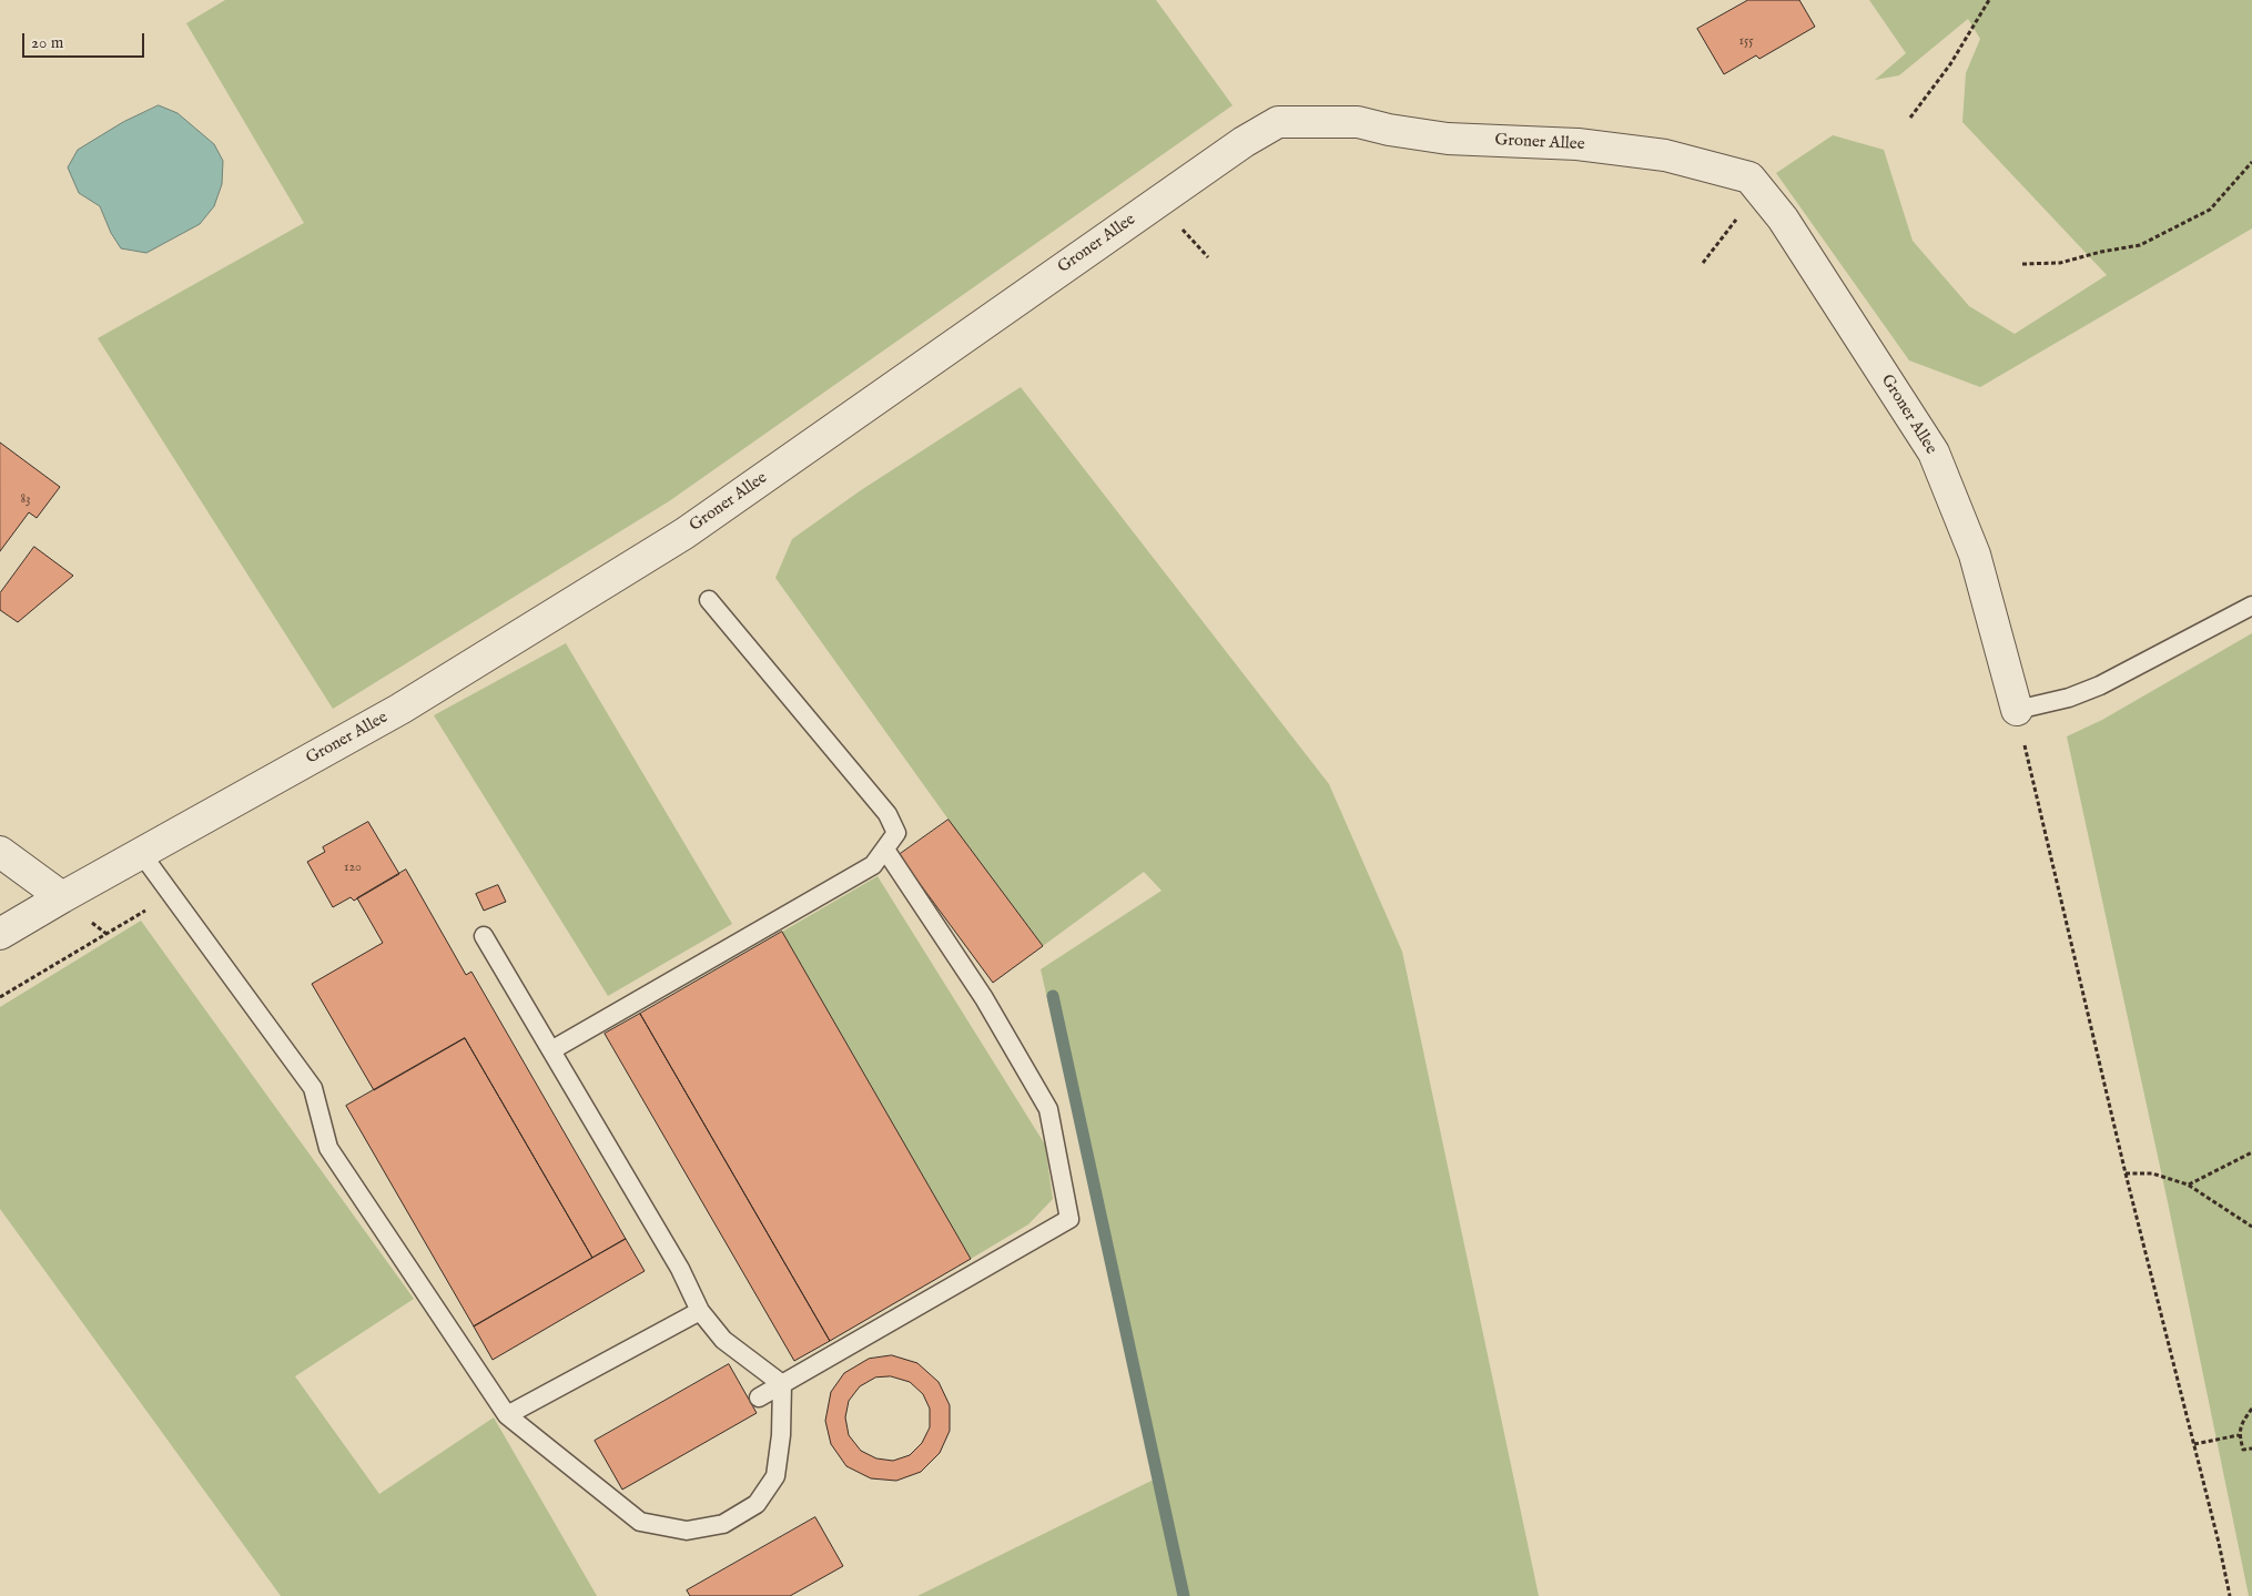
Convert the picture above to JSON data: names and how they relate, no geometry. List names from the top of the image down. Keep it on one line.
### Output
{"streets":{"street":["Groner Allee"]},"house_numbers":["155","83","120"],"scale_bar":"20 m"}
